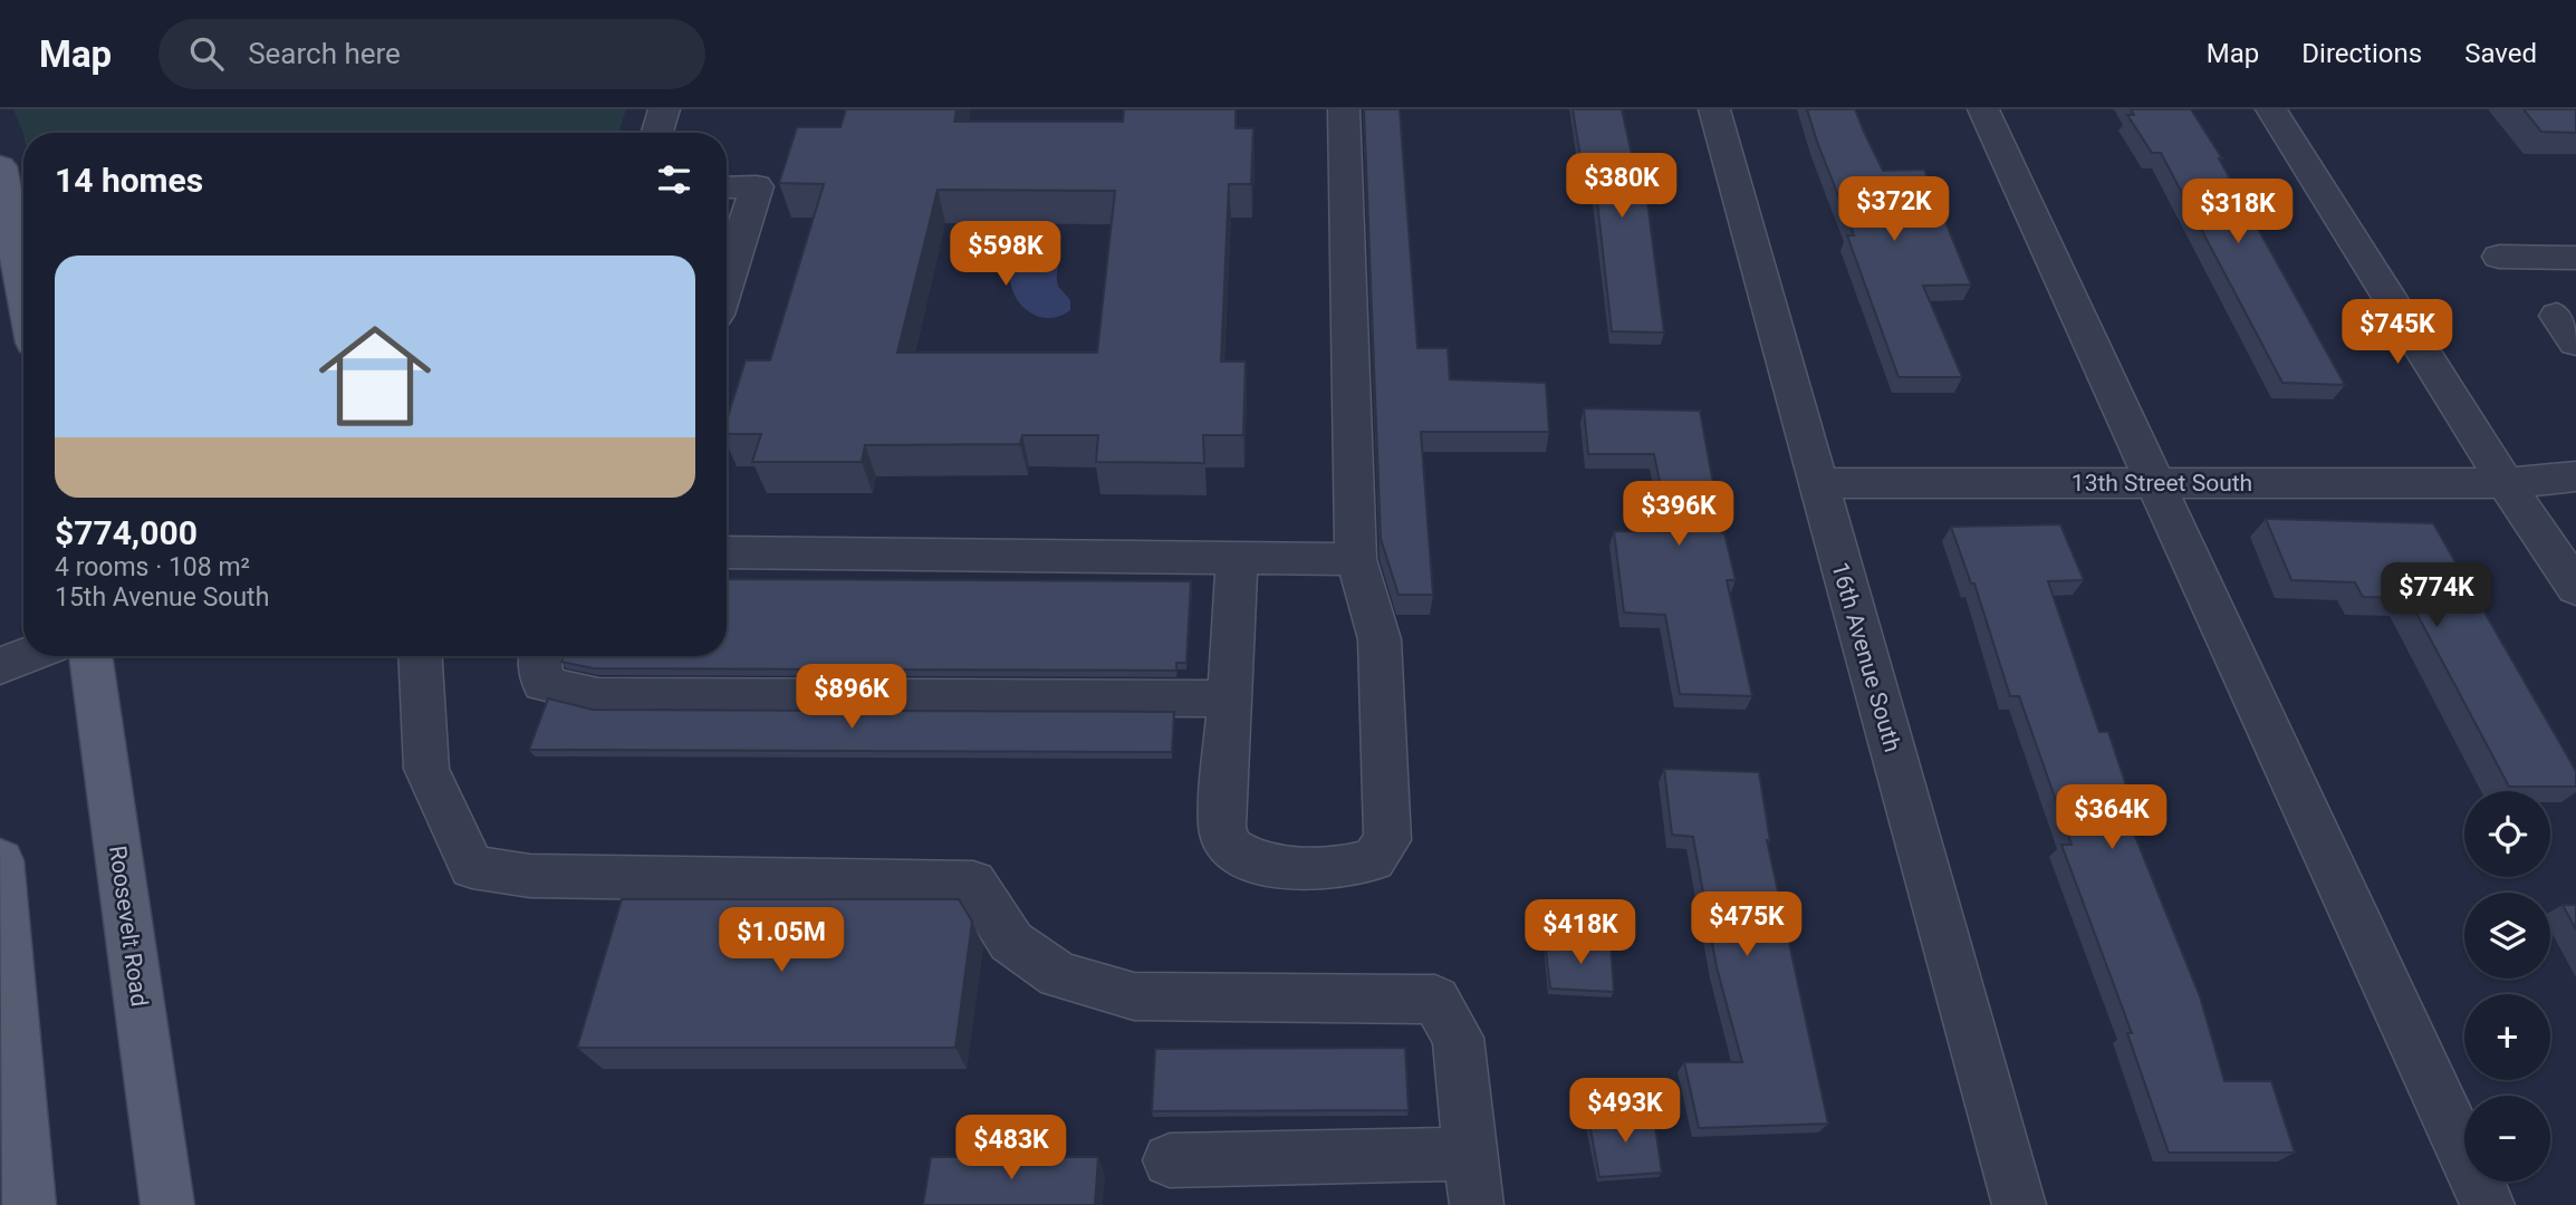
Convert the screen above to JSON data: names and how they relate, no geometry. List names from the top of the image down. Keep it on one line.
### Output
{"streets":{"main road":["Roosevelt Road"],"street":["13th Street South","16th Avenue South"]},"crossings":[["13th Street South","16th Avenue South"]],"page":{"header":"Map","search":"Search here","nav":["Map","Directions","Saved"],"heading":"14 homes","price":["$380K","$372K","$318K","$598K","$745K","$396K","$774K","$896K","$364K","$475K","$418K","$1.05M","$493K","$483K"],"list":[{"name":"$774,000","note":"4 rooms · 108 m² · 15th Avenue South"}],"map_buttons":["+","−"]}}
